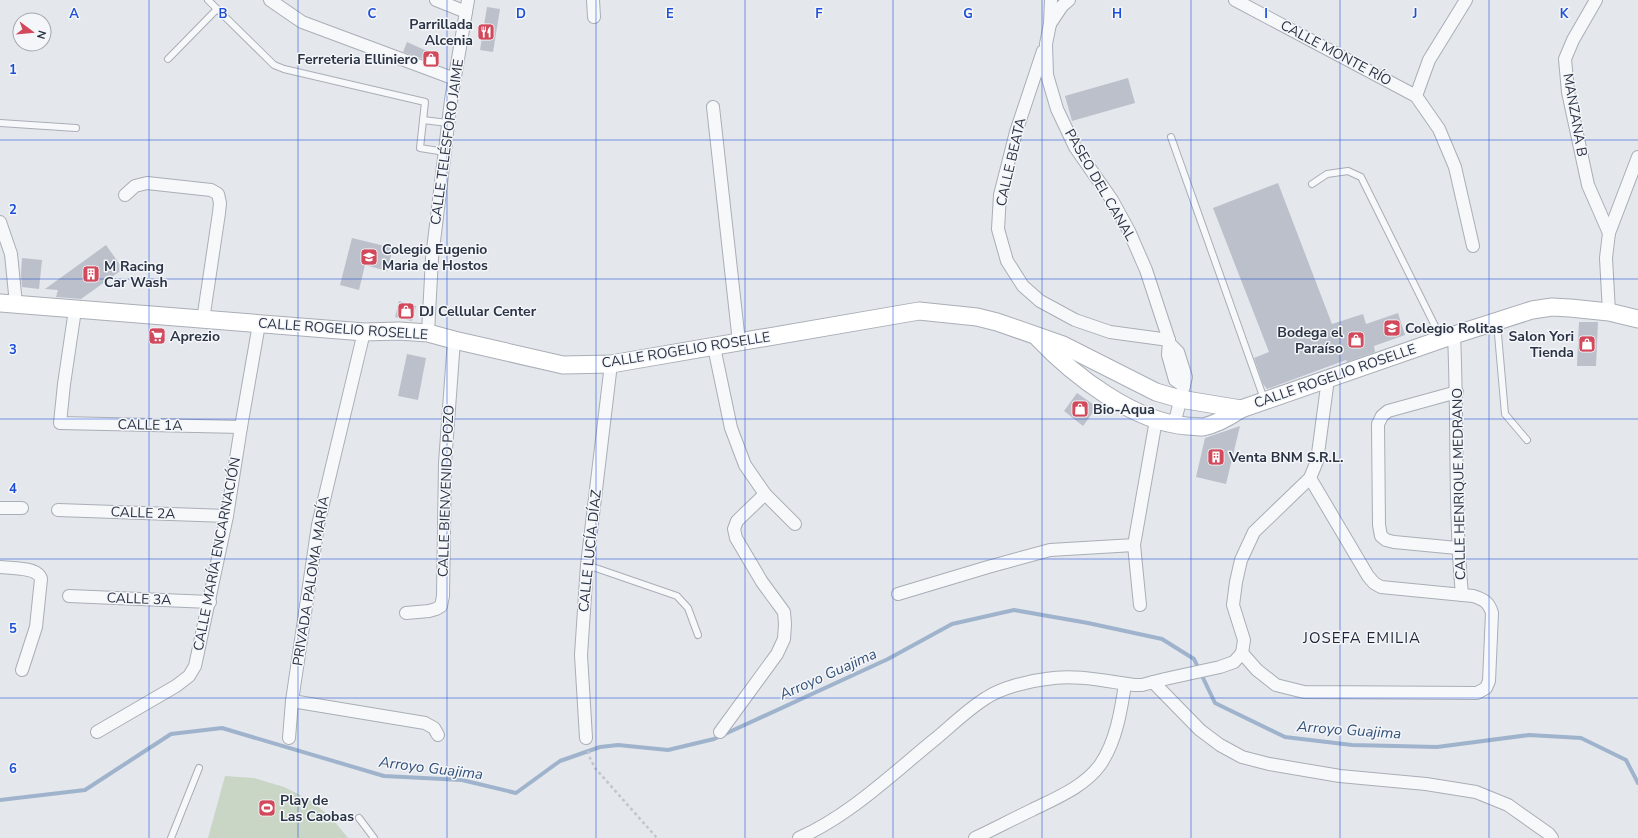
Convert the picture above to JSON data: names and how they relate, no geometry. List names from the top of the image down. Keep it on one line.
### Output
{"streets":{"street":["CALLE MONTE RÍO","MANZANA B","CALLE TELÉSFORO JAIME","CALLE BEATA","PASEO DEL CANAL","CALLE ROGELIO ROSELLE","CALLE 1A","CALLE HENRIQUE MEDRANO","CALLE BIENVENIDO POZO","CALLE 2A","CALLE LUCÍA DÍAZ","CALLE MARÍA ENCARNACIÓN","PRIVADA PALOMA MARÍA","CALLE 3A"]},"crossings":[["CALLE TELÉSFORO JAIME","CALLE ROGELIO ROSELLE"],["CALLE BEATA","PASEO DEL CANAL"],["PASEO DEL CANAL","CALLE ROGELIO ROSELLE"],["CALLE ROGELIO ROSELLE","CALLE 1A"],["CALLE ROGELIO ROSELLE","CALLE HENRIQUE MEDRANO"],["CALLE ROGELIO ROSELLE","CALLE BIENVENIDO POZO"],["CALLE ROGELIO ROSELLE","CALLE LUCÍA DÍAZ"],["CALLE ROGELIO ROSELLE","CALLE MARÍA ENCARNACIÓN"],["CALLE ROGELIO ROSELLE","PRIVADA PALOMA MARÍA"],["CALLE 1A","CALLE MARÍA ENCARNACIÓN"],["CALLE 2A","CALLE MARÍA ENCARNACIÓN"],["CALLE MARÍA ENCARNACIÓN","CALLE 3A"]],"districts":["JOSEFA EMILIA"],"water":["Arroyo Guajima"],"places":{"restaurant":["Parrillada Alcenia"],"shop":["Ferreteria Elliniero","DJ Cellular Center","Bodega el Paraíso","Salon Yori Tienda","Bio-Aqua"],"school or university":["Colegio Eugenio Maria de Hostos","Colegio Rolitas"],"building":["M Racing Car Wash","Venta BNM S.R.L."],"supermarket":["Aprezio"],"sports":["Play de Las Caobas"]},"north":"right","grid":{"columns":["A","B","C","D","E","F","G","H","I","J","K"],"rows":["1","2","3","4","5","6"]}}
